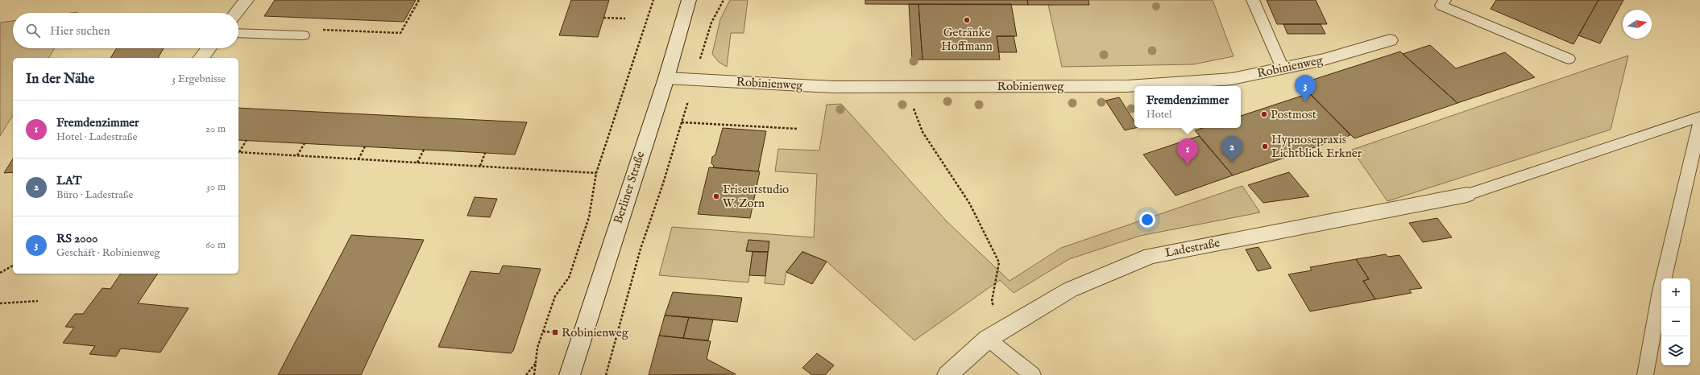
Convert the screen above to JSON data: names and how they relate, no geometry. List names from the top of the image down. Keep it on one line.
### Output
{"streets":{"street":["Robinienweg","Berliner Straße","Ladestraße"]},"crossings":[["Robinienweg","Berliner Straße"]],"places":{"other":["Getränke Hoffmann","Postmost","Hypnosepraxis Lichtblick Erkner","Friseutstudio W. Zorn"],"transit":["Robinienweg"]},"north":"right","page":{"search":"Hier suchen","heading":["In der Nähe","3 Ergebnisse"],"pins":["3","2","1"],"popup":["Fremdenzimmer","Hotel"],"list":[{"mark":"1","name":"Fremdenzimmer","note":"Hotel · Ladestraße","value":"20 m"},{"mark":"2","name":"LAT","note":"Büro · Ladestraße","value":"30 m"},{"mark":"3","name":"RS 2000","note":"Geschäft · Robinienweg","value":"60 m"}],"map_buttons":["+","−"]}}
